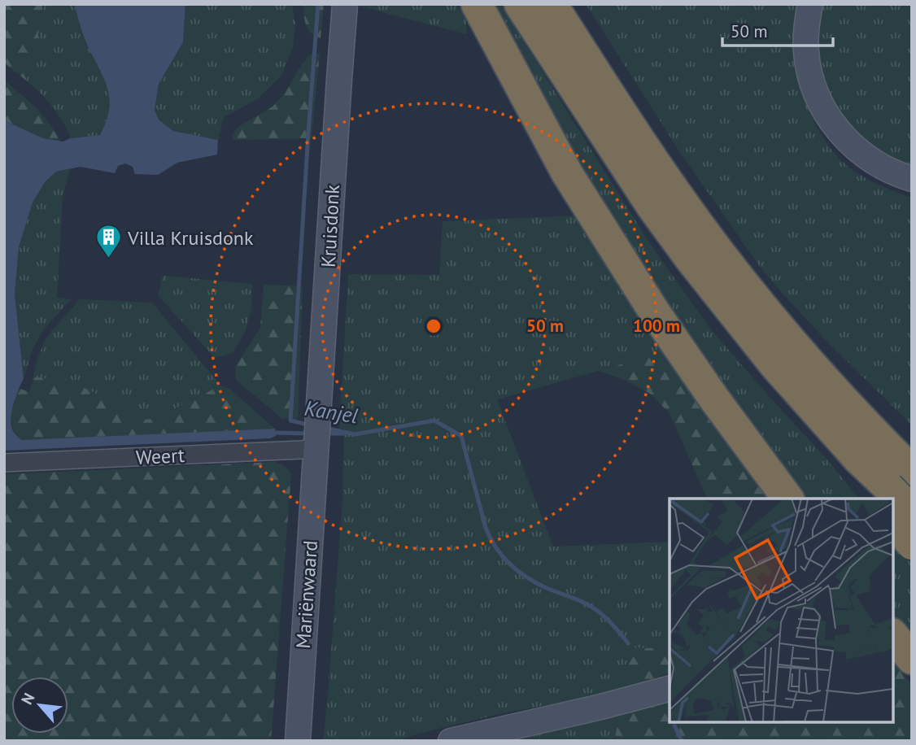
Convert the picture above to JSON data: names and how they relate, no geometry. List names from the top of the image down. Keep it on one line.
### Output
{"streets":{"street":["Kruisdonk","Weert","Mariënwaard"]},"crossings":[["Kruisdonk","Weert"],["Kruisdonk","Mariënwaard"],["Weert","Mariënwaard"]],"water":["Kanjel"],"places":{"building":["Villa Kruisdonk"]},"scale_bar":"50 m","north":"top left","rings":["50 m","100 m"]}
